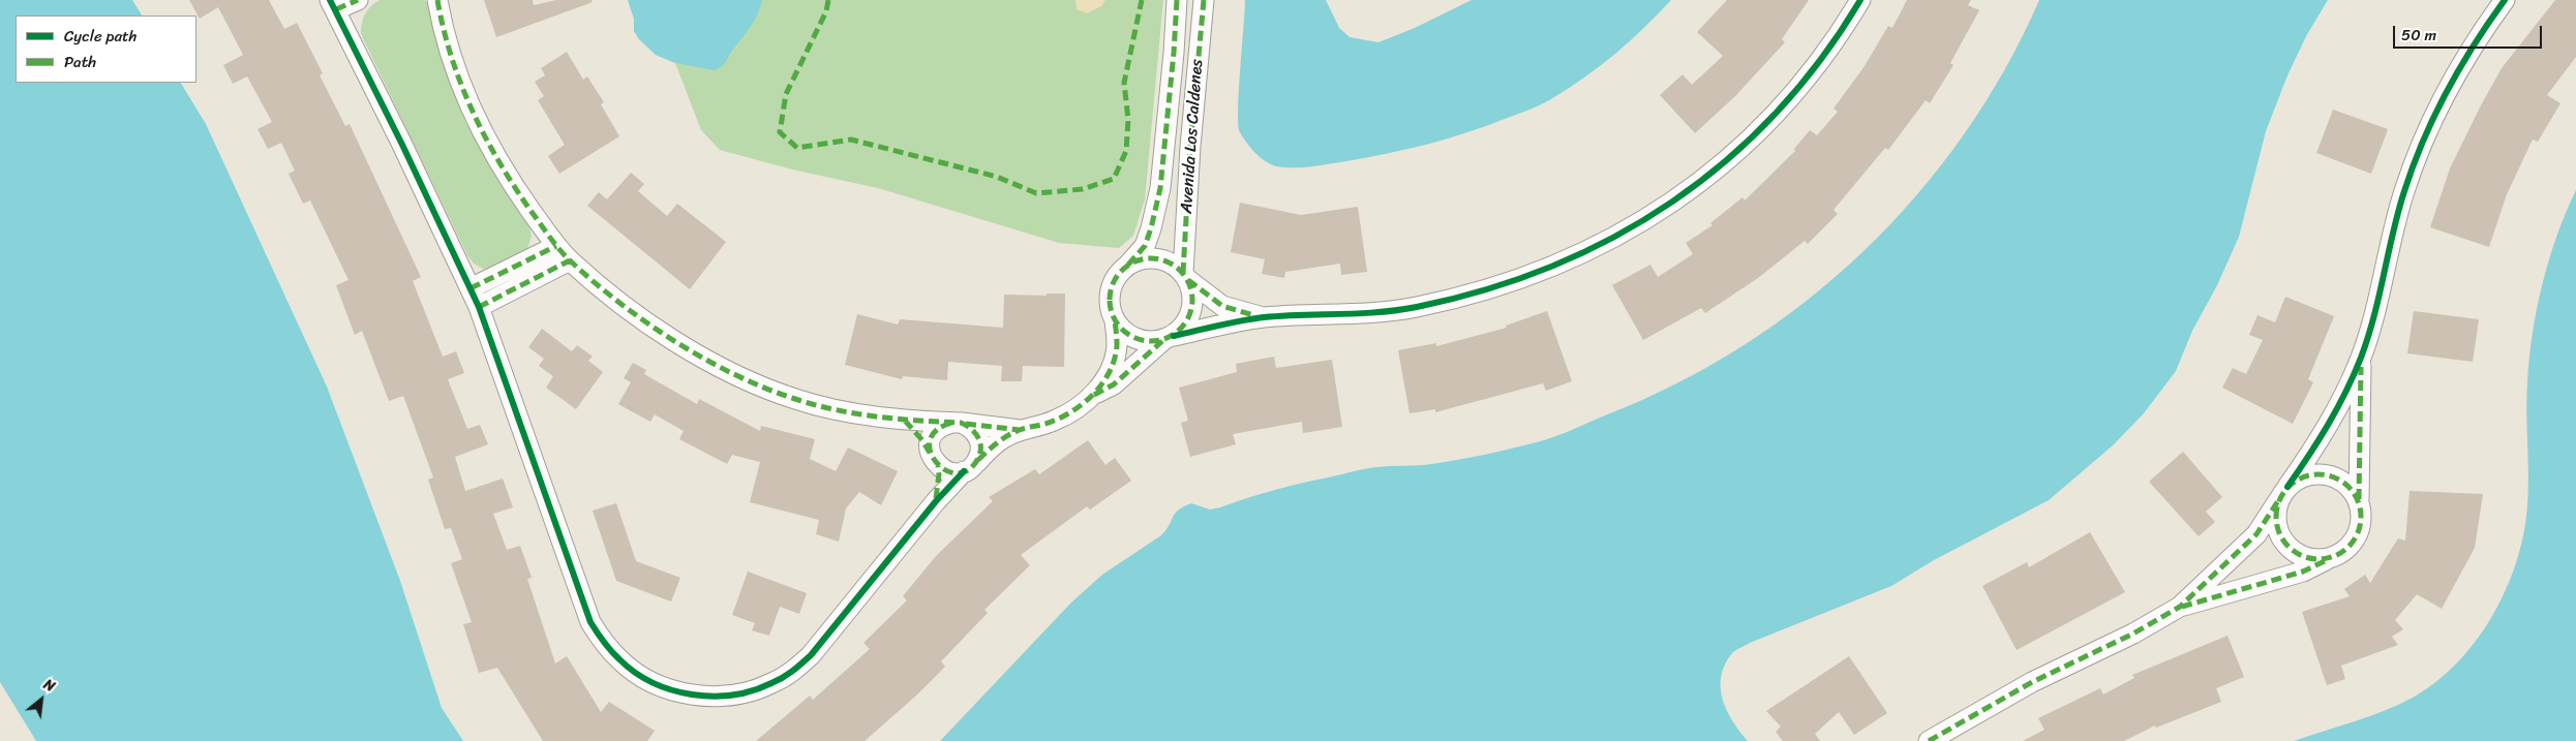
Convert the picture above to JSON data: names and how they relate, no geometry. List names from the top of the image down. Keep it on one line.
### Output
{"streets":{"street":["Avenida Los Caldenes"]},"legend":["Cycle path","Path"],"scale_bar":"50 m","north":"top right"}
